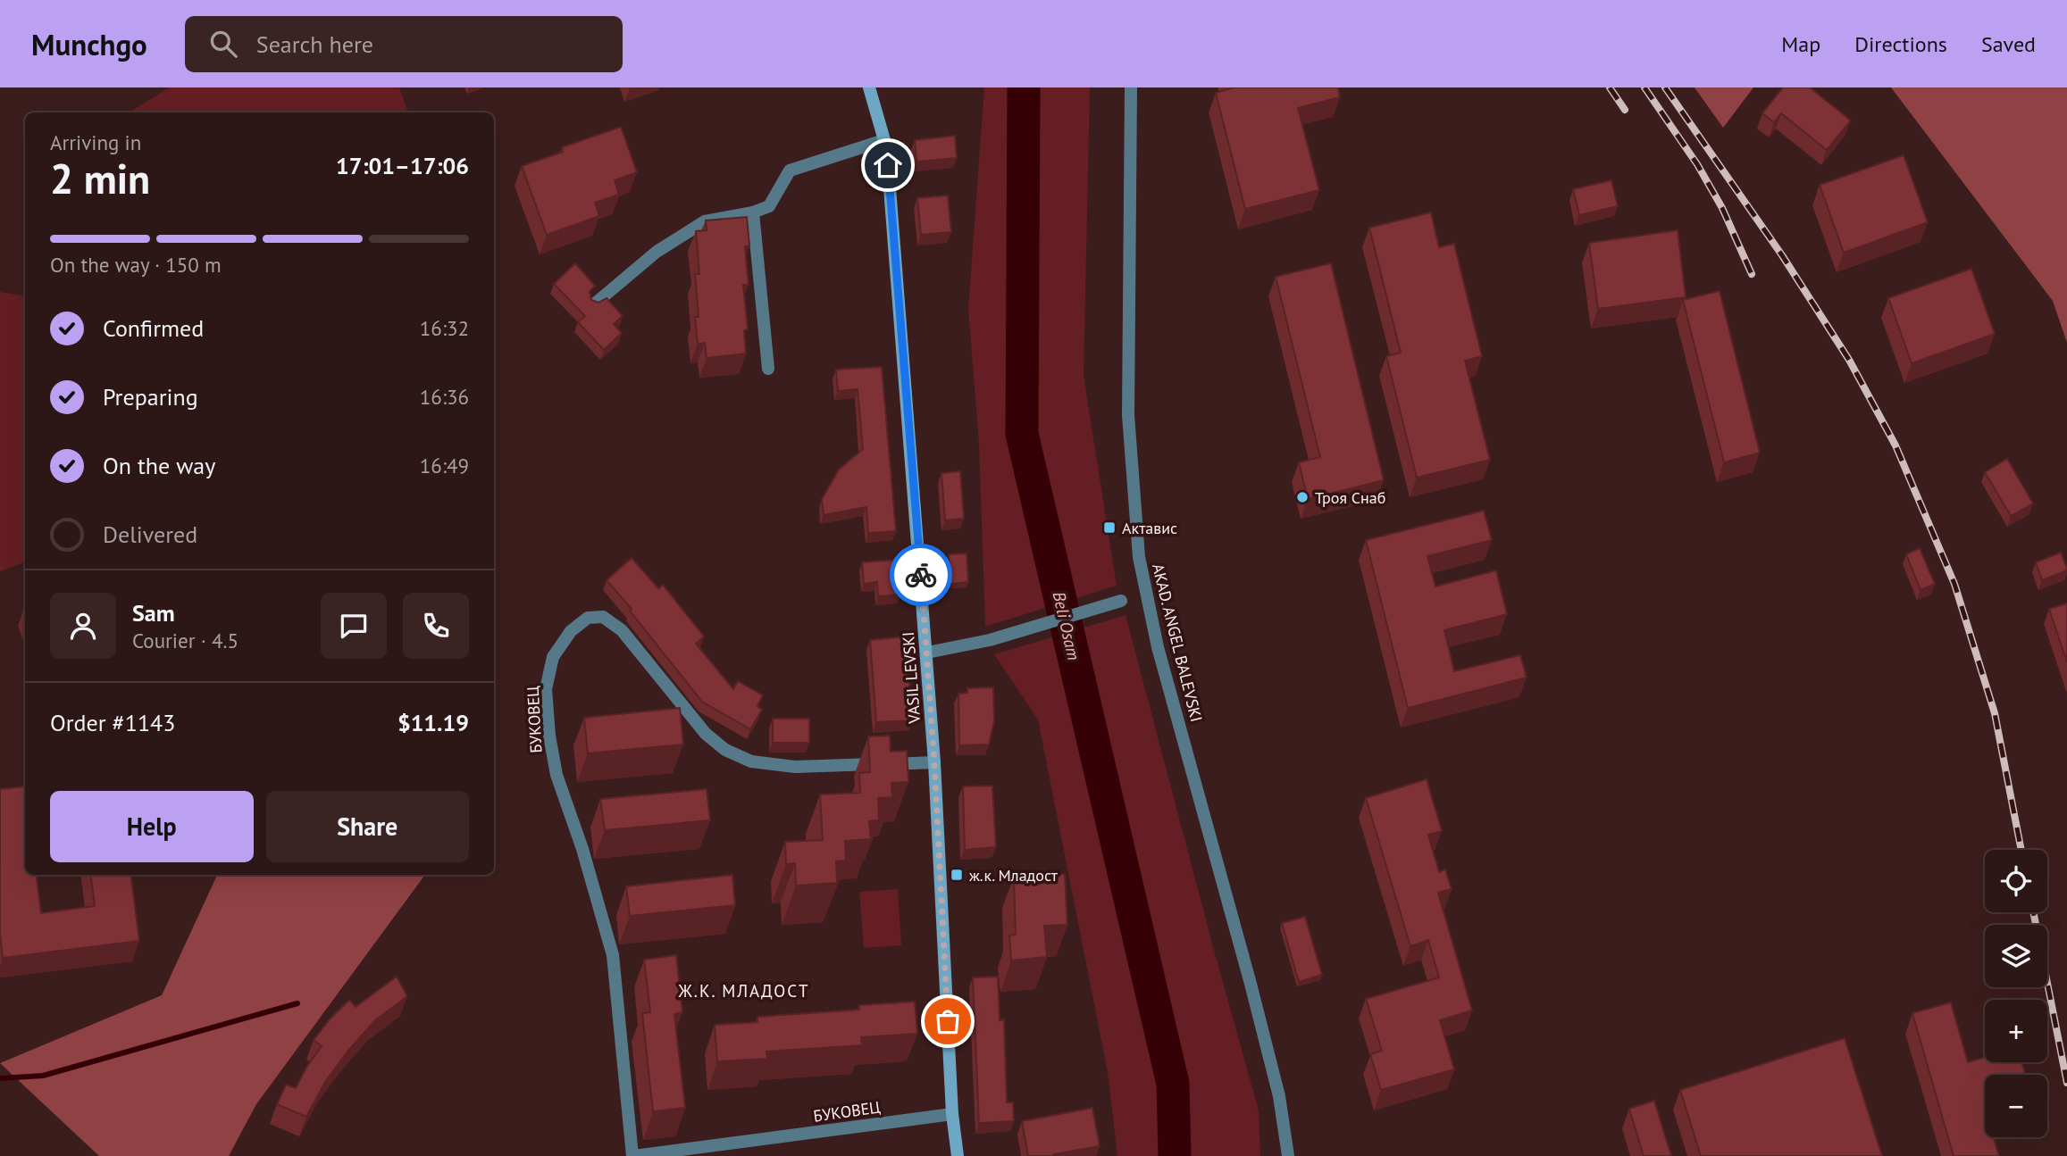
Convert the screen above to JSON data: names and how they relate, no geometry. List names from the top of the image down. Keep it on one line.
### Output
{"streets":{"main road":["VASIL LEVSKI"],"street":["AKAD. ANGEL BALEVSKI","БУКОВЕЦ"]},"crossings":[["VASIL LEVSKI","БУКОВЕЦ"]],"districts":["Ж.К. МЛАДОСТ"],"water":["Beli Osam"],"places":{"other":["Троя Снаб"],"transit":["Актавис","ж.к. Младост"]},"page":{"header":"Munchgo","search":"Search here","nav":["Map","Directions","Saved"],"heading":["2 min","Arriving in","17:01–17:06"],"panel":["Sam","Courier · 4.5","Order #1143","$11.19"],"bar":"On the way · 150 m","list":[["Confirmed","16:32"],["Preparing","16:36"],["On the way","16:49"],"Delivered"],"buttons":["Help","Share"],"map_buttons":["+","−"]}}
